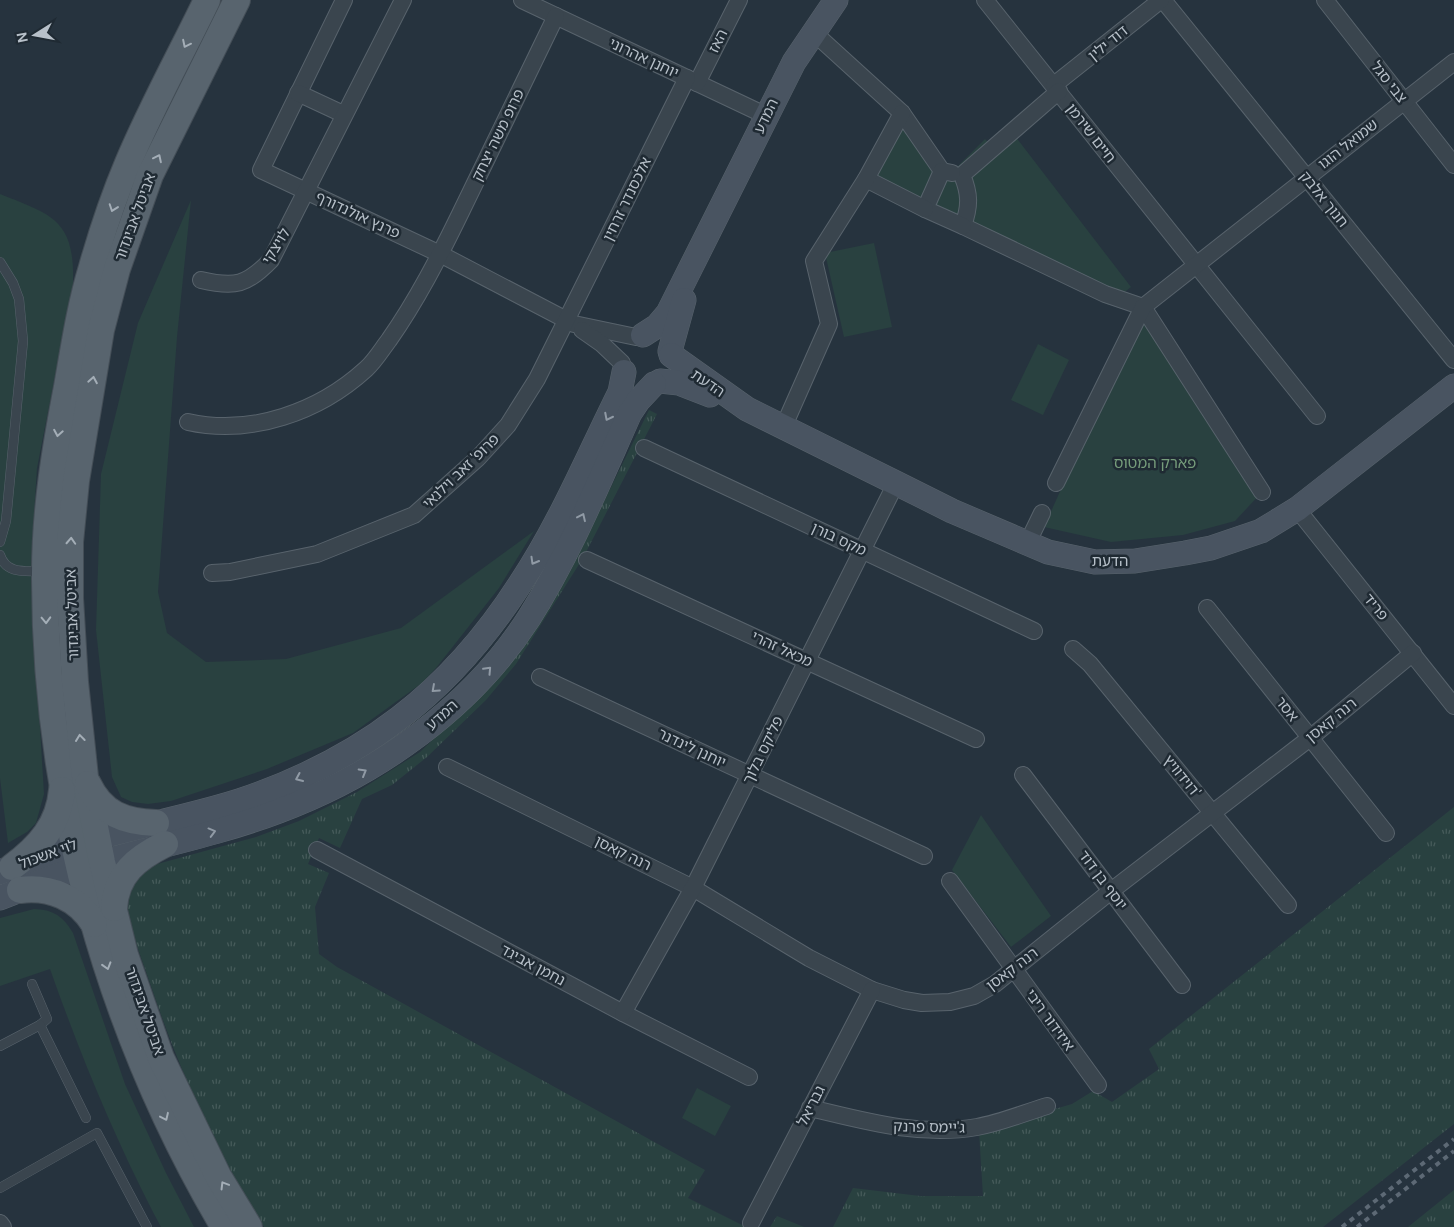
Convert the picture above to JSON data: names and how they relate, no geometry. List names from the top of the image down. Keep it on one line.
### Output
{"streets":{"main road":["אביטל אביגדור"],"street":["האז","דוד ילין","יוחנן אהרוני","צבי סגל","המדע","חיים שירמן","פרופ משה יצחק","שמואל הוגו","אלכסנדר זרחין","חנוך אלבק","פרנץ אולנדורף","לויצקי","הדעת","פרופ' זאב וילנאי","מקס בורן","פריד","מכאל זהרי","אסר","רנה קאסן","יוחנן לינדנר","פליקס בלוך","דוידוויץ'","לוי אשכול","יוסף בן דוד","נחמן אביגד","איזידור ריבי","גבריאל","ג'יימס פרנק"]},"crossings":[["האז","יוחנן אהרוני"],["האז","אלכסנדר זרחין"],["דוד ילין","חיים שירמן"],["דוד ילין","חנוך אלבק"],["יוחנן אהרוני","המדע"],["יוחנן אהרוני","פרופ משה יצחק"],["יוחנן אהרוני","אלכסנדר זרחין"],["צבי סגל","שמואל הוגו"],["המדע","פרנץ אולנדורף"],["המדע","אביטל אביגדור"],["המדע","הדעת"],["המדע","לוי אשכול"],["חיים שירמן","שמואל הוגו"],["פרופ משה יצחק","פרנץ אולנדורף"],["שמואל הוגו","חנוך אלבק"],["אלכסנדר זרחין","פרנץ אולנדורף"],["אלכסנדר זרחין","פרופ' זאב וילנאי"],["פרנץ אולנדורף","לויצקי"],["פרנץ אולנדורף","הדעת"],["פרנץ אולנדורף","פרופ' זאב וילנאי"],["אביטל אביגדור","לוי אשכול"],["הדעת","פריד"],["הדעת","פליקס בלוך"],["מקס בורן","פליקס בלוך"],["פריד","רנה קאסן"],["מכאל זהרי","פליקס בלוך"],["אסר","רנה קאסן"],["רנה קאסן","פליקס בלוך"],["רנה קאסן","דוידוויץ'"],["רנה קאסן","יוסף בן דוד"],["רנה קאסן","איזידור ריבי"],["רנה קאסן","גבריאל"],["יוחנן לינדנר","פליקס בלוך"],["פליקס בלוך","נחמן אביגד"],["גבריאל","ג'יימס פרנק"]],"parks":["פארק המטוס"],"north":"left"}
